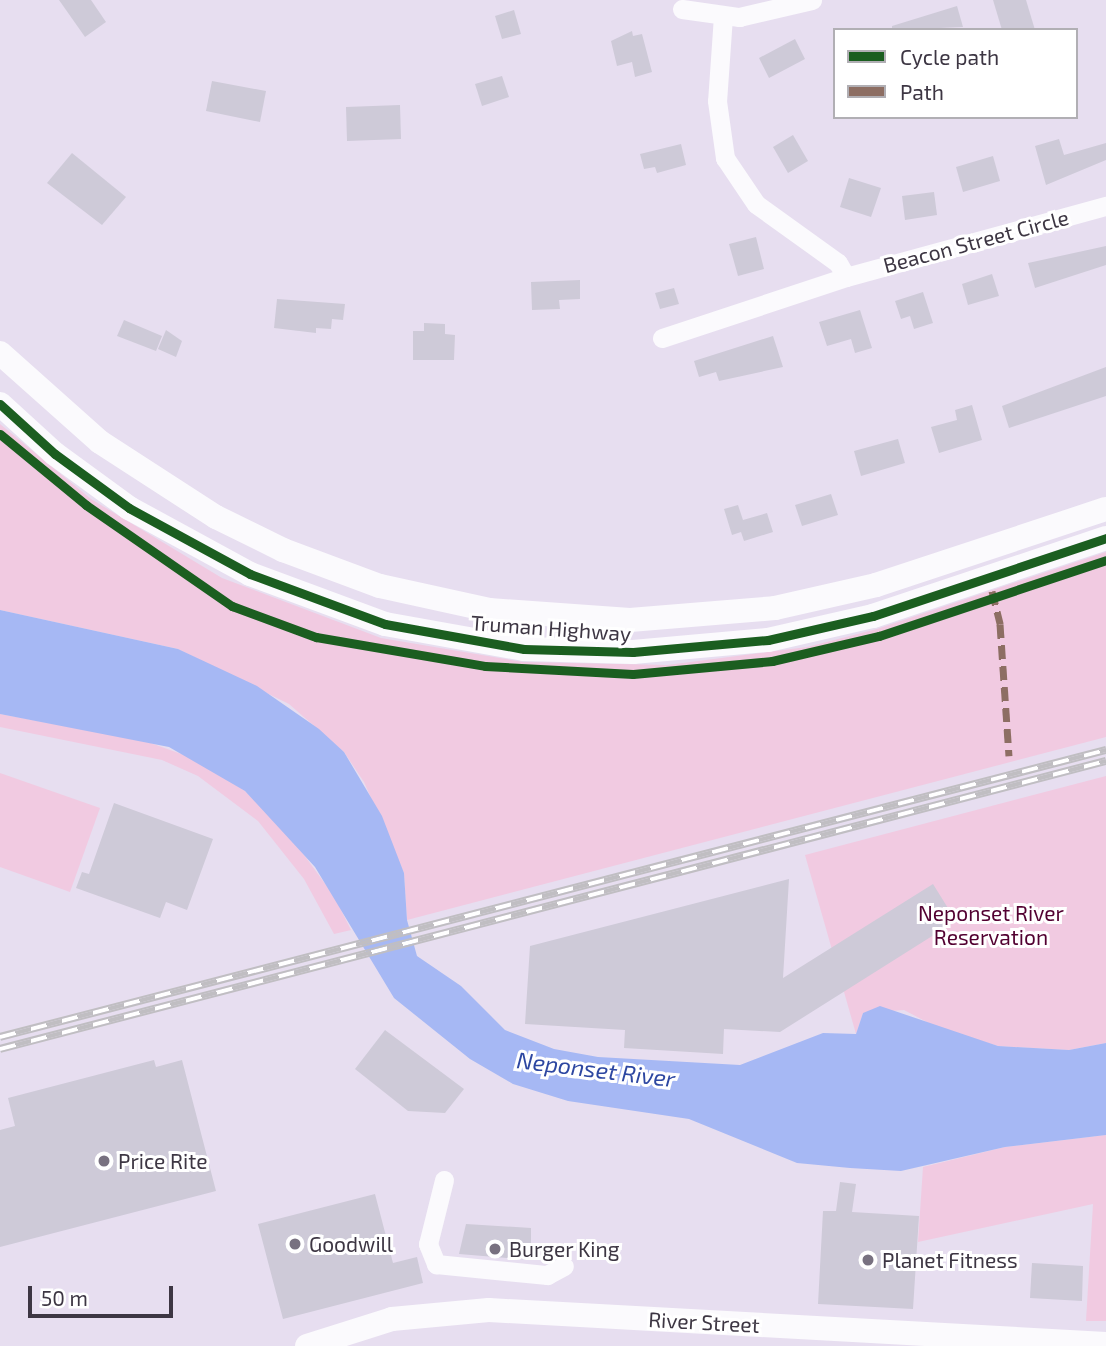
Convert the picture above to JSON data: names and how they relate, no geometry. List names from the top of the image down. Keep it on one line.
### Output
{"streets":{"main road":["Truman Highway","River Street"],"street":["Beacon Street Circle"]},"water":["Neponset River"],"parks":["Neponset River Reservation"],"places":["Price Rite","Goodwill","Burger King","Planet Fitness"],"legend":["Cycle path","Path"],"scale_bar":"50 m"}
